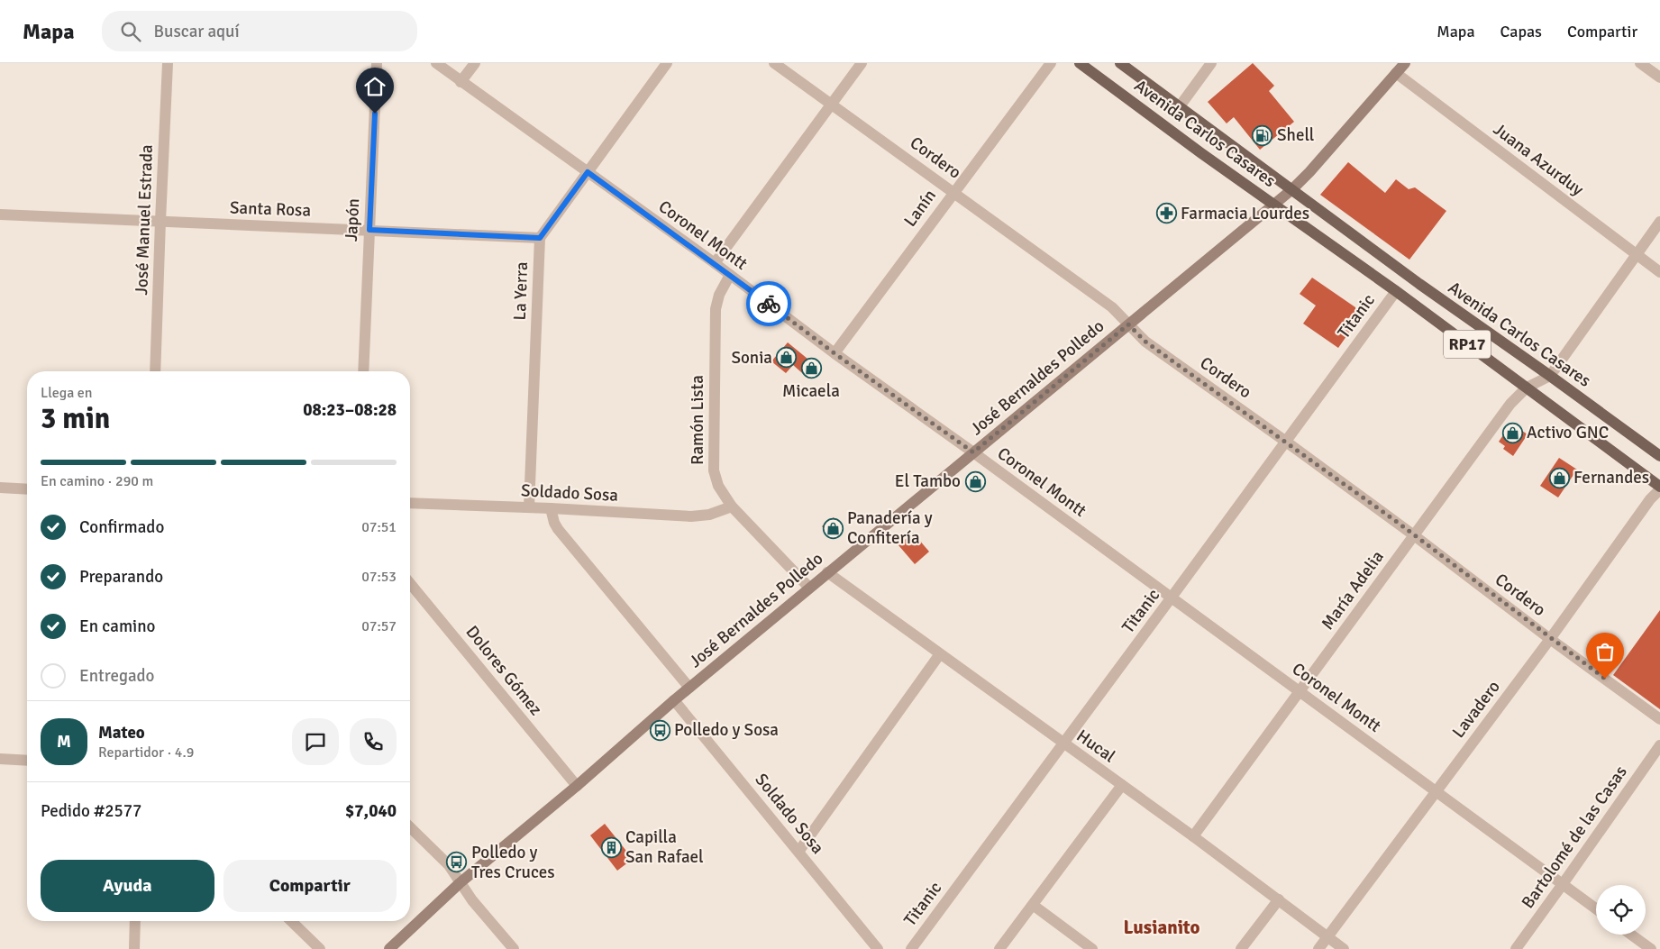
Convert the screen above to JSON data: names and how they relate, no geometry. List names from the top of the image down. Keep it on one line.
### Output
{"streets":{"main road":["Avenida Carlos Casares","RP17","José Bernaldes Polledo"],"street":["Cordero","Juana Azurduy","Lanín","Santa Rosa","José Manuel Estrada","Japón","Coronel Montt","La Yerra","Titanic","Ramón Lista","Soldado Sosa","María Adelia","Dolores Gómez","Lavadero","Hucal","Bartolomé de las Casas"]},"crossings":[["Avenida Carlos Casares","Titanic"],["Avenida Carlos Casares","José Bernaldes Polledo"],["Avenida Carlos Casares","María Adelia"],["Cordero","Lanín"],["Cordero","Titanic"],["Cordero","José Bernaldes Polledo"],["Cordero","María Adelia"],["Cordero","Lavadero"],["Juana Azurduy","José Bernaldes Polledo"],["Lanín","Coronel Montt"],["Santa Rosa","José Manuel Estrada"],["Santa Rosa","Japón"],["Santa Rosa","La Yerra"],["Coronel Montt","Titanic"],["Coronel Montt","José Bernaldes Polledo"],["Coronel Montt","Ramón Lista"],["Coronel Montt","María Adelia"],["Coronel Montt","Lavadero"],["Coronel Montt","Bartolomé de las Casas"],["La Yerra","Soldado Sosa"],["Titanic","Hucal"],["José Bernaldes Polledo","Ramón Lista"],["José Bernaldes Polledo","Soldado Sosa"],["José Bernaldes Polledo","Dolores Gómez"],["José Bernaldes Polledo","Hucal"],["Ramón Lista","Soldado Sosa"],["María Adelia","Hucal"],["Lavadero","Hucal"]],"districts":["Lusianito"],"places":{"fuel station":["Shell"],"pharmacy":["Farmacia Lourdes"],"shop":["Sonia","Micaela","Activo GNC","Fernandes","El Tambo","Panadería y Confitería"],"bus stop":["Polledo y Sosa","Polledo y Tres Cruces"],"building":["Capilla San Rafael"]},"page":{"header":"Mapa","search":"Buscar aquí","nav":["Mapa","Capas","Compartir"],"heading":["3 min","Llega en","08:23–08:28"],"panel":["Mateo","Repartidor · 4.9","Pedido #2577","$7,040"],"bar":"En camino · 290 m","list":[["Confirmado","07:51"],["Preparando","07:53"],["En camino","07:57"],"Entregado"],"round":"M","buttons":["Ayuda","Compartir"]}}
